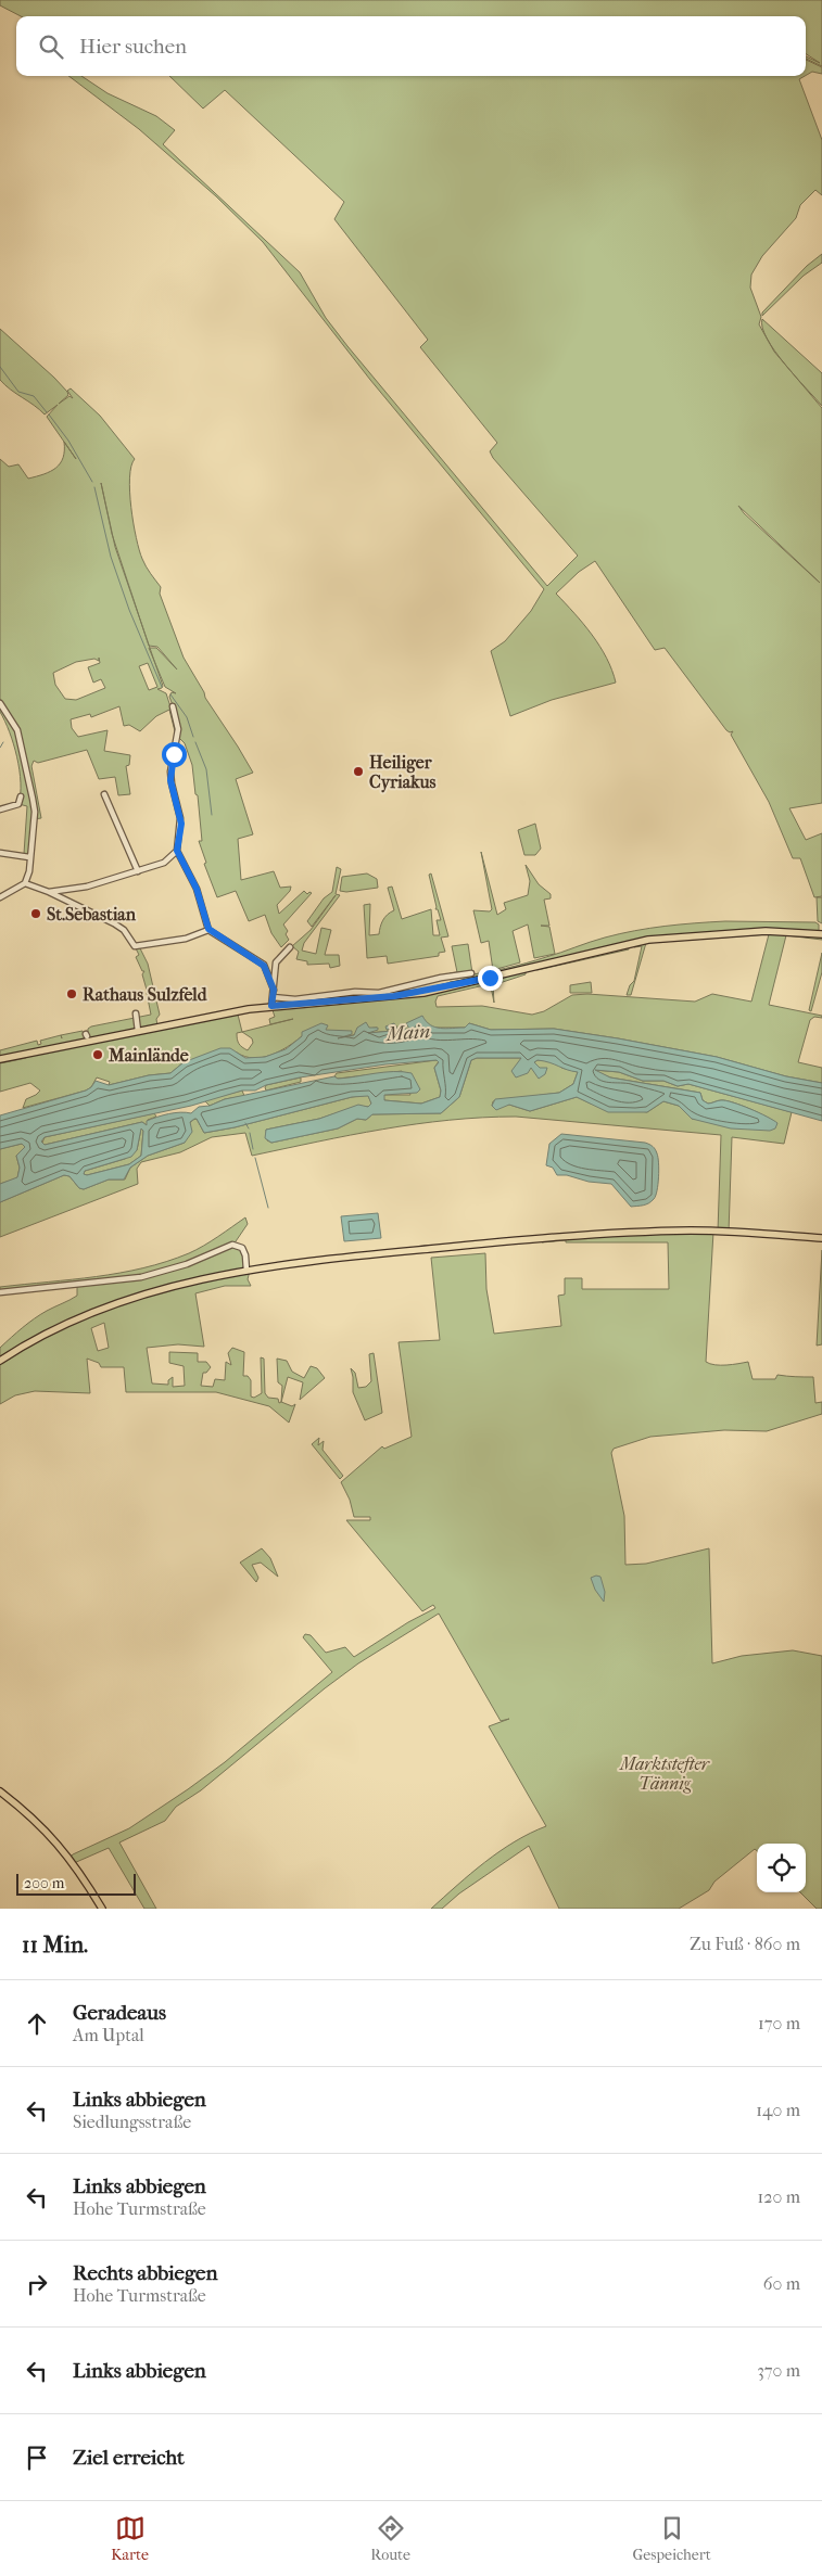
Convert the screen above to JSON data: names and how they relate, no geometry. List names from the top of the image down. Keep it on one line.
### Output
{"water":["Main"],"parks":["Marktstefter Tännig"],"places":["Heiliger Cyriakus","St.Sebastian","Rathaus Sulzfeld","Mainlände"],"scale_bar":"200 m","page":{"search":"Hier suchen","scale":"200 m","heading":["11 Min.","Zu Fuß · 860 m"],"list":[["Geradeaus","Am Uptal","170 m"],["Links abbiegen","Siedlungsstraße","140 m"],["Links abbiegen","Hohe Turmstraße","120 m"],["Rechts abbiegen","Hohe Turmstraße","60 m"],["Links abbiegen","370 m"],"Ziel erreicht"],"nav":["Karte","Route","Gespeichert"]}}
